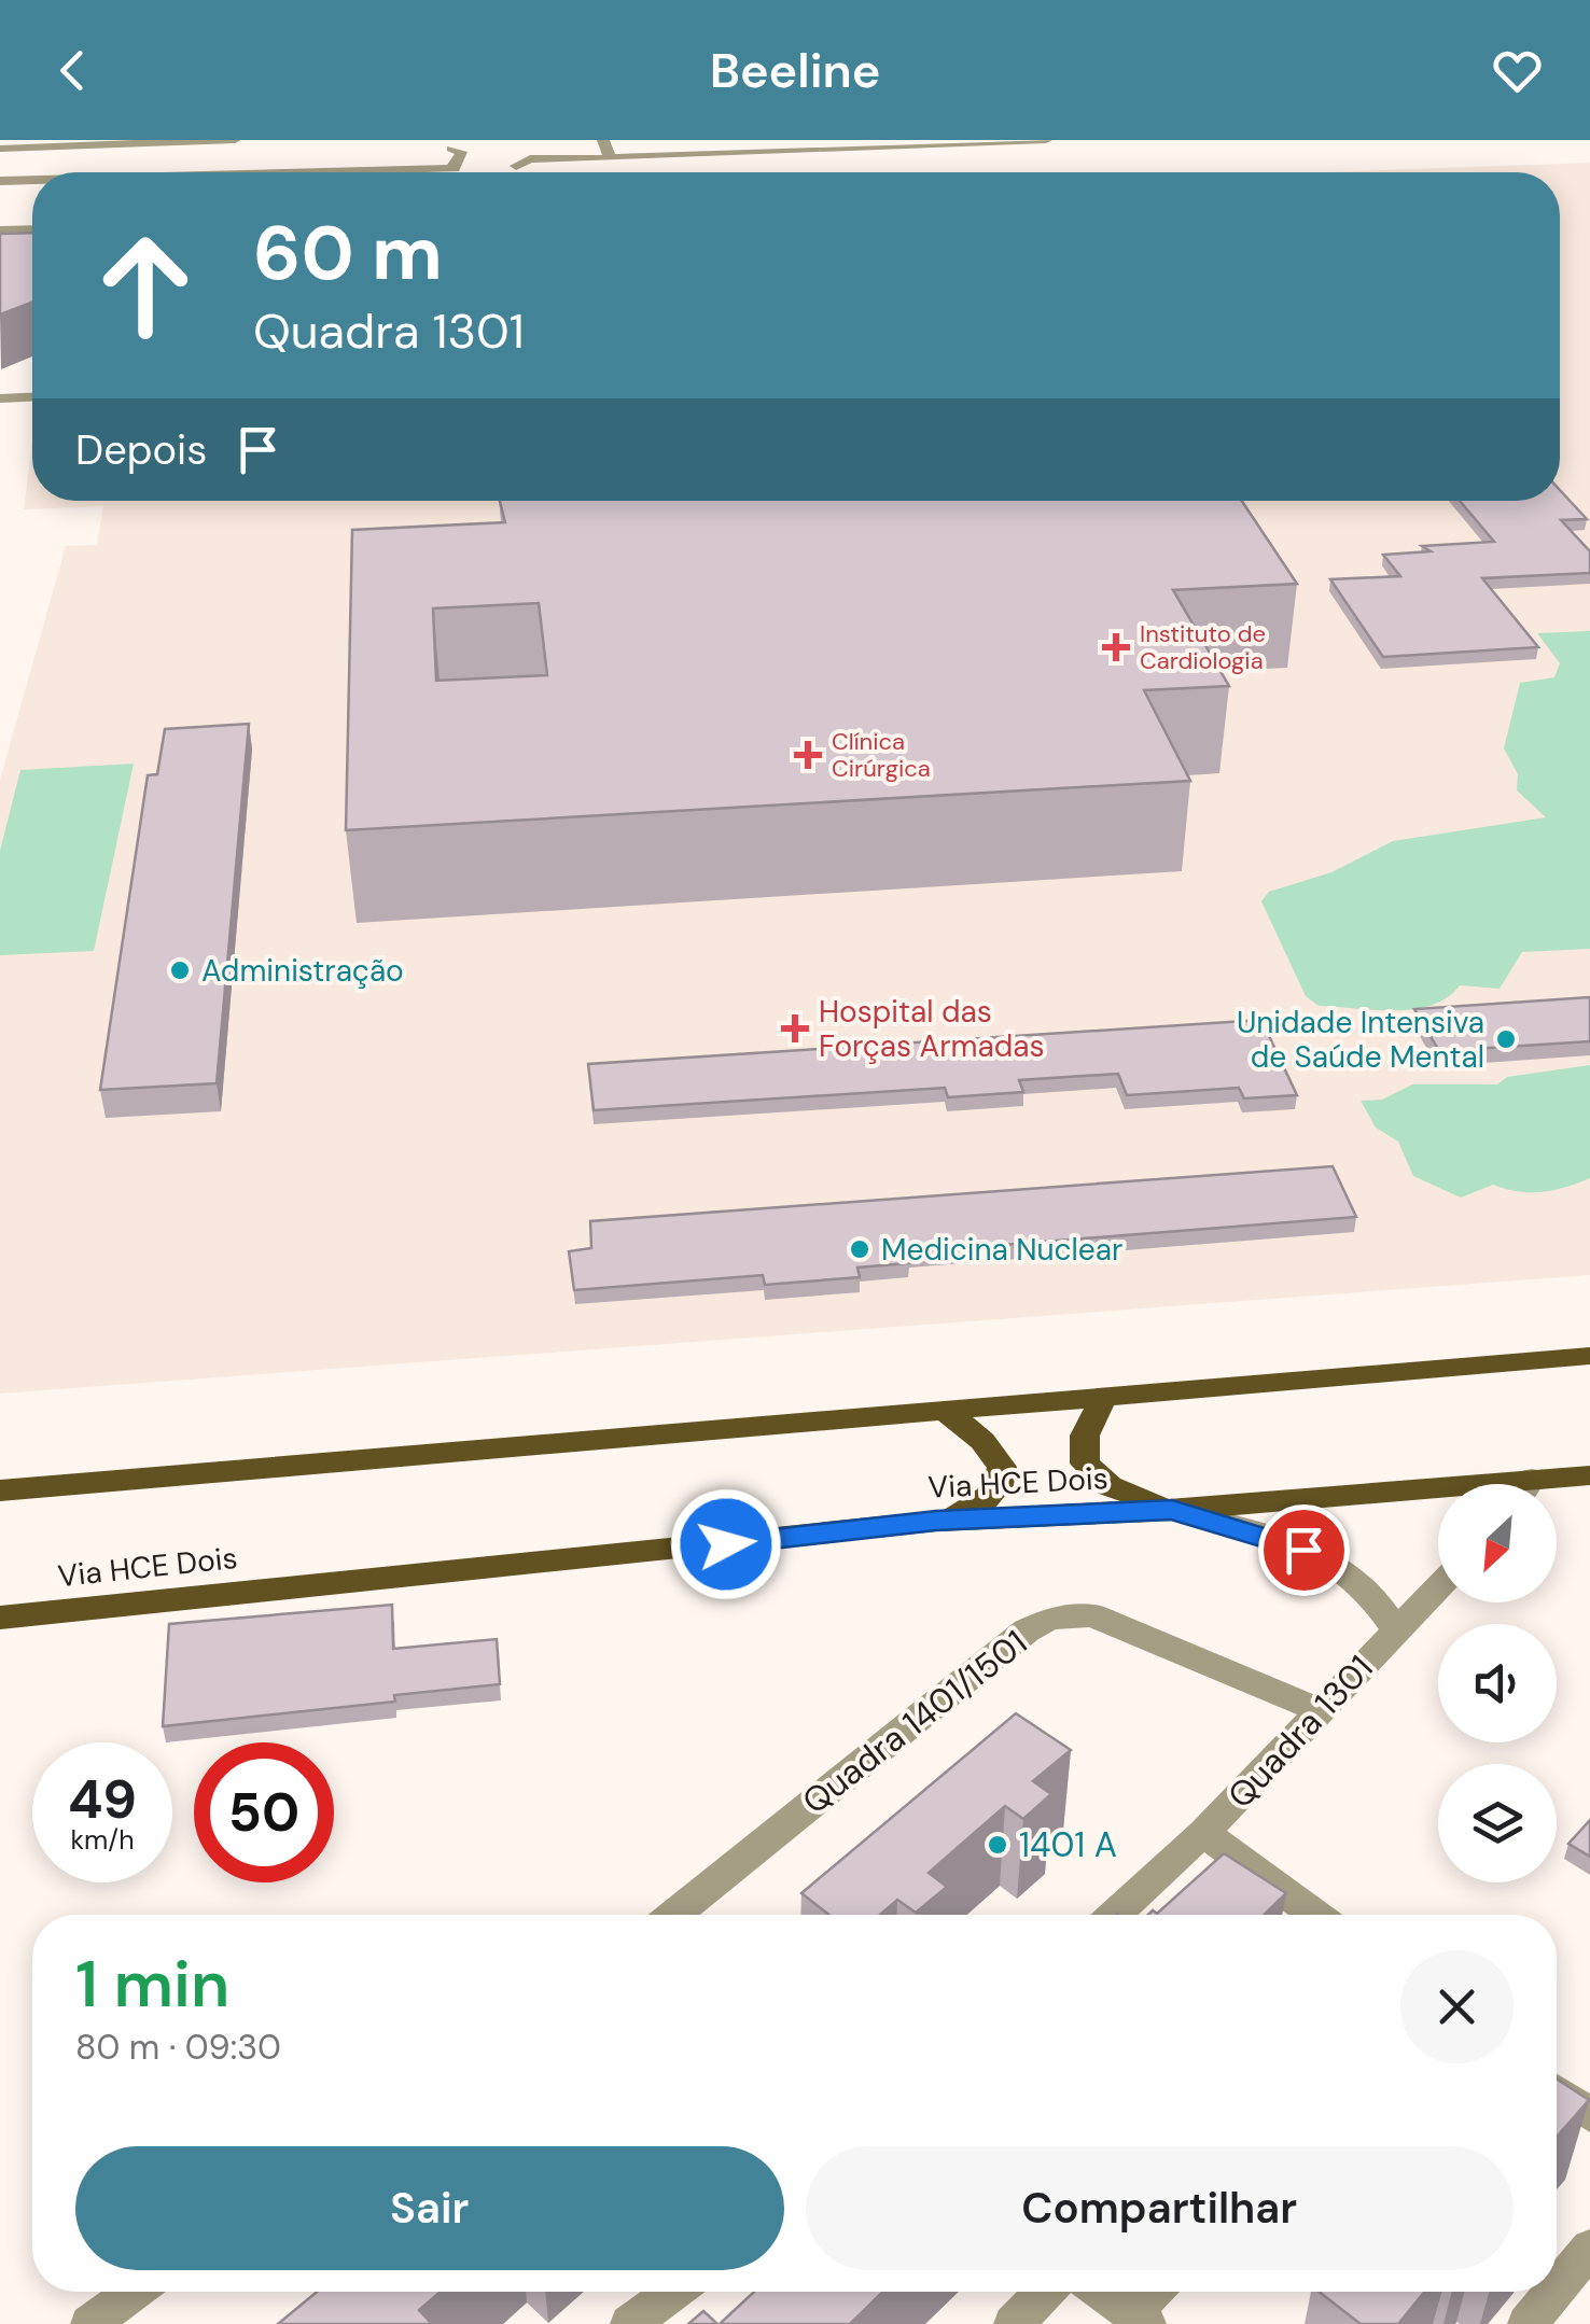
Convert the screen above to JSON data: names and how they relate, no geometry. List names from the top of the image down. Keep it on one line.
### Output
{"streets":{"main road":["Via HCE Dois"],"street":["Quadra 1401/1501","Quadra 1301"]},"crossings":[["Via HCE Dois","Quadra 1301"],["Quadra 1401/1501","Quadra 1301"]],"places":{"health":["Instituto de Cardiologia","Clínica Cirúrgica","Hospital das Forças Armadas"],"other":["Administração","Unidade Intensiva de Saúde Mental","Medicina Nuclear","1401 A"]},"north":"bottom left","page":{"header":"Beeline","turn":["60 m","Quadra 1301"],"then":"Depois","speed":"49 km/h","limit":"50","heading":["1 min","80 m · 09:30"],"buttons":["Sair","Compartilhar"]}}
